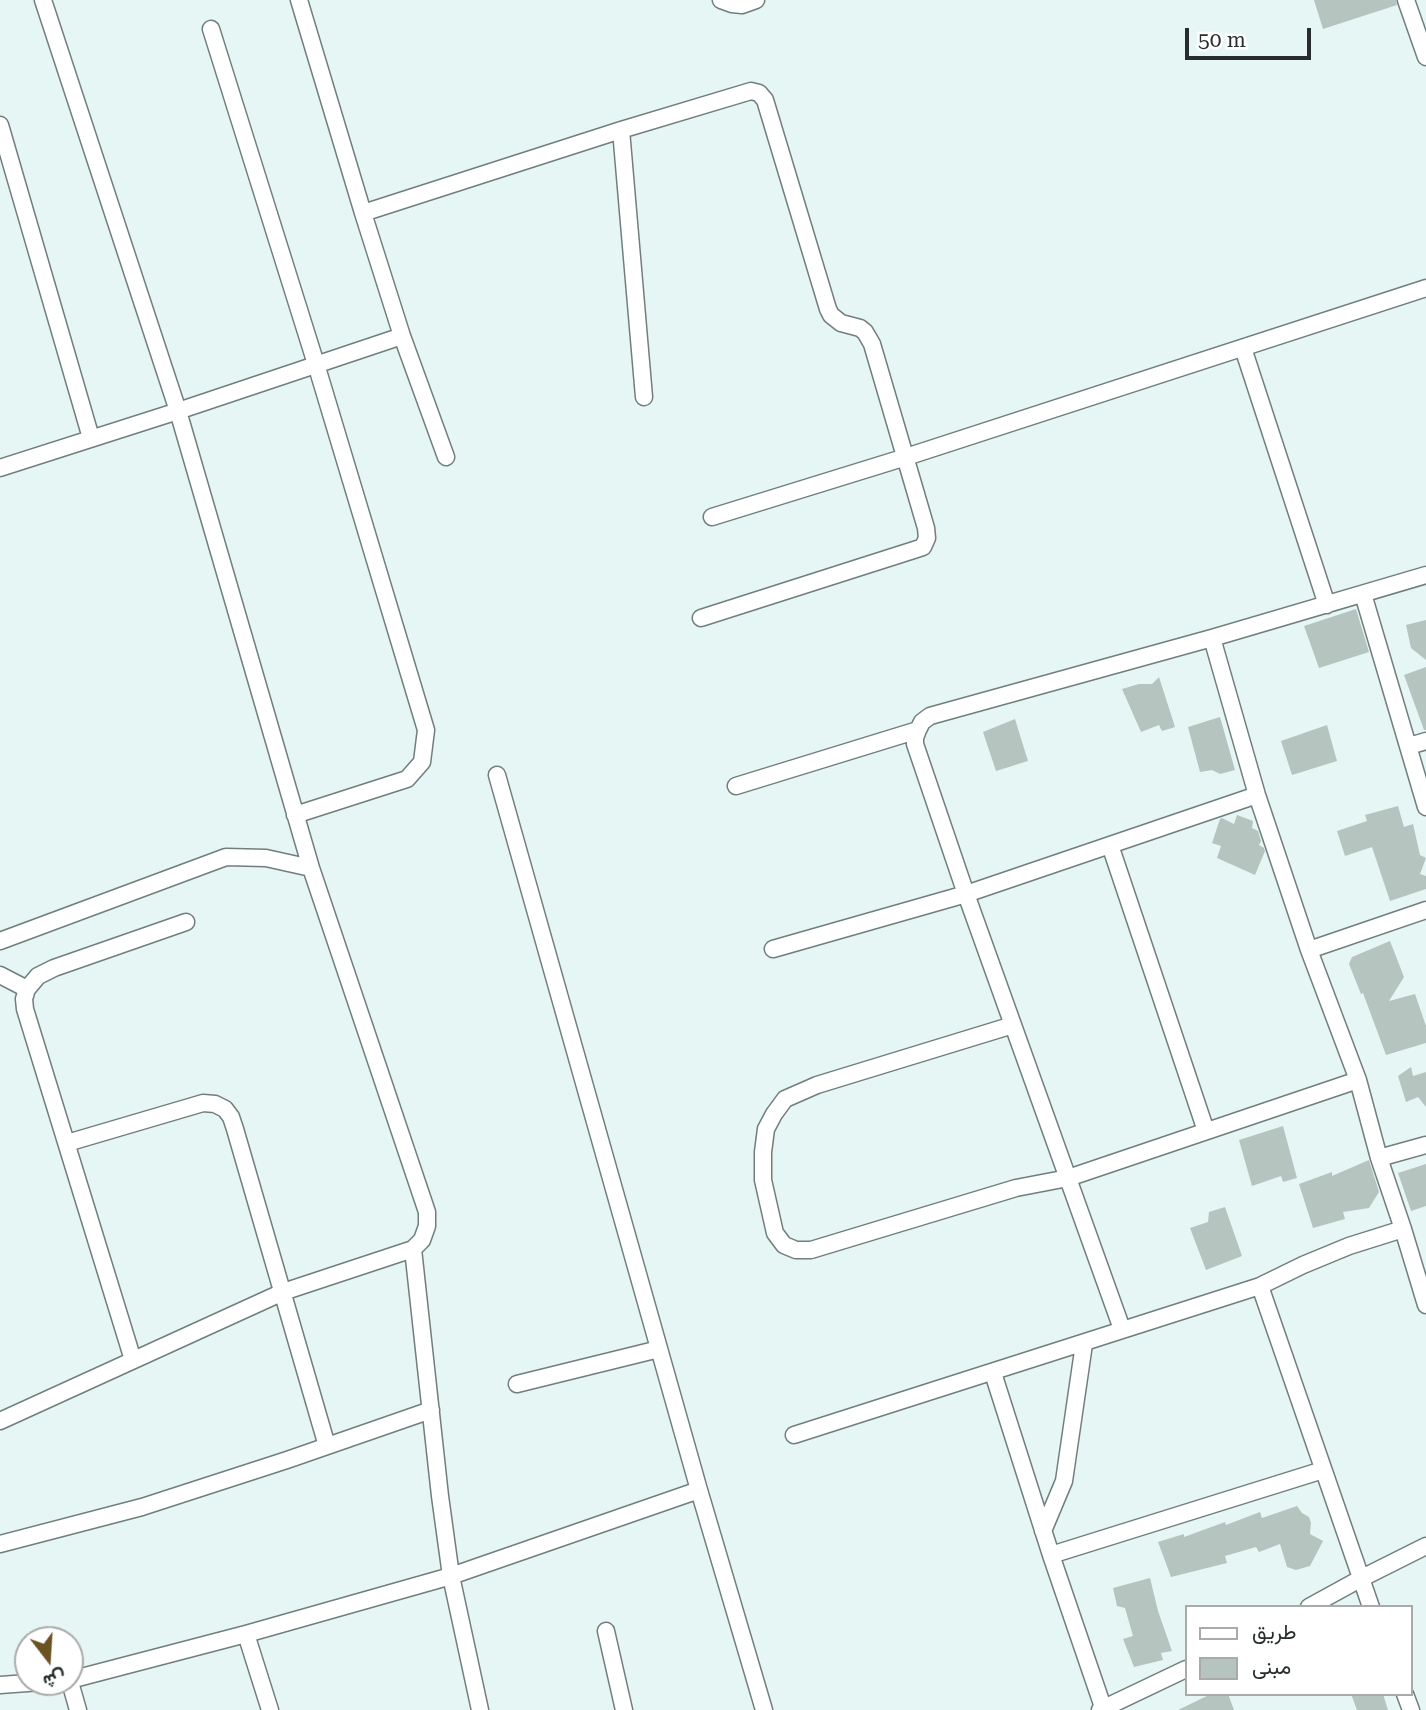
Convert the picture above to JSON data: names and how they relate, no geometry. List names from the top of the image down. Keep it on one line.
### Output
{"legend":["طريق","مبنى"],"scale_bar":"50 m","north":"bottom"}
